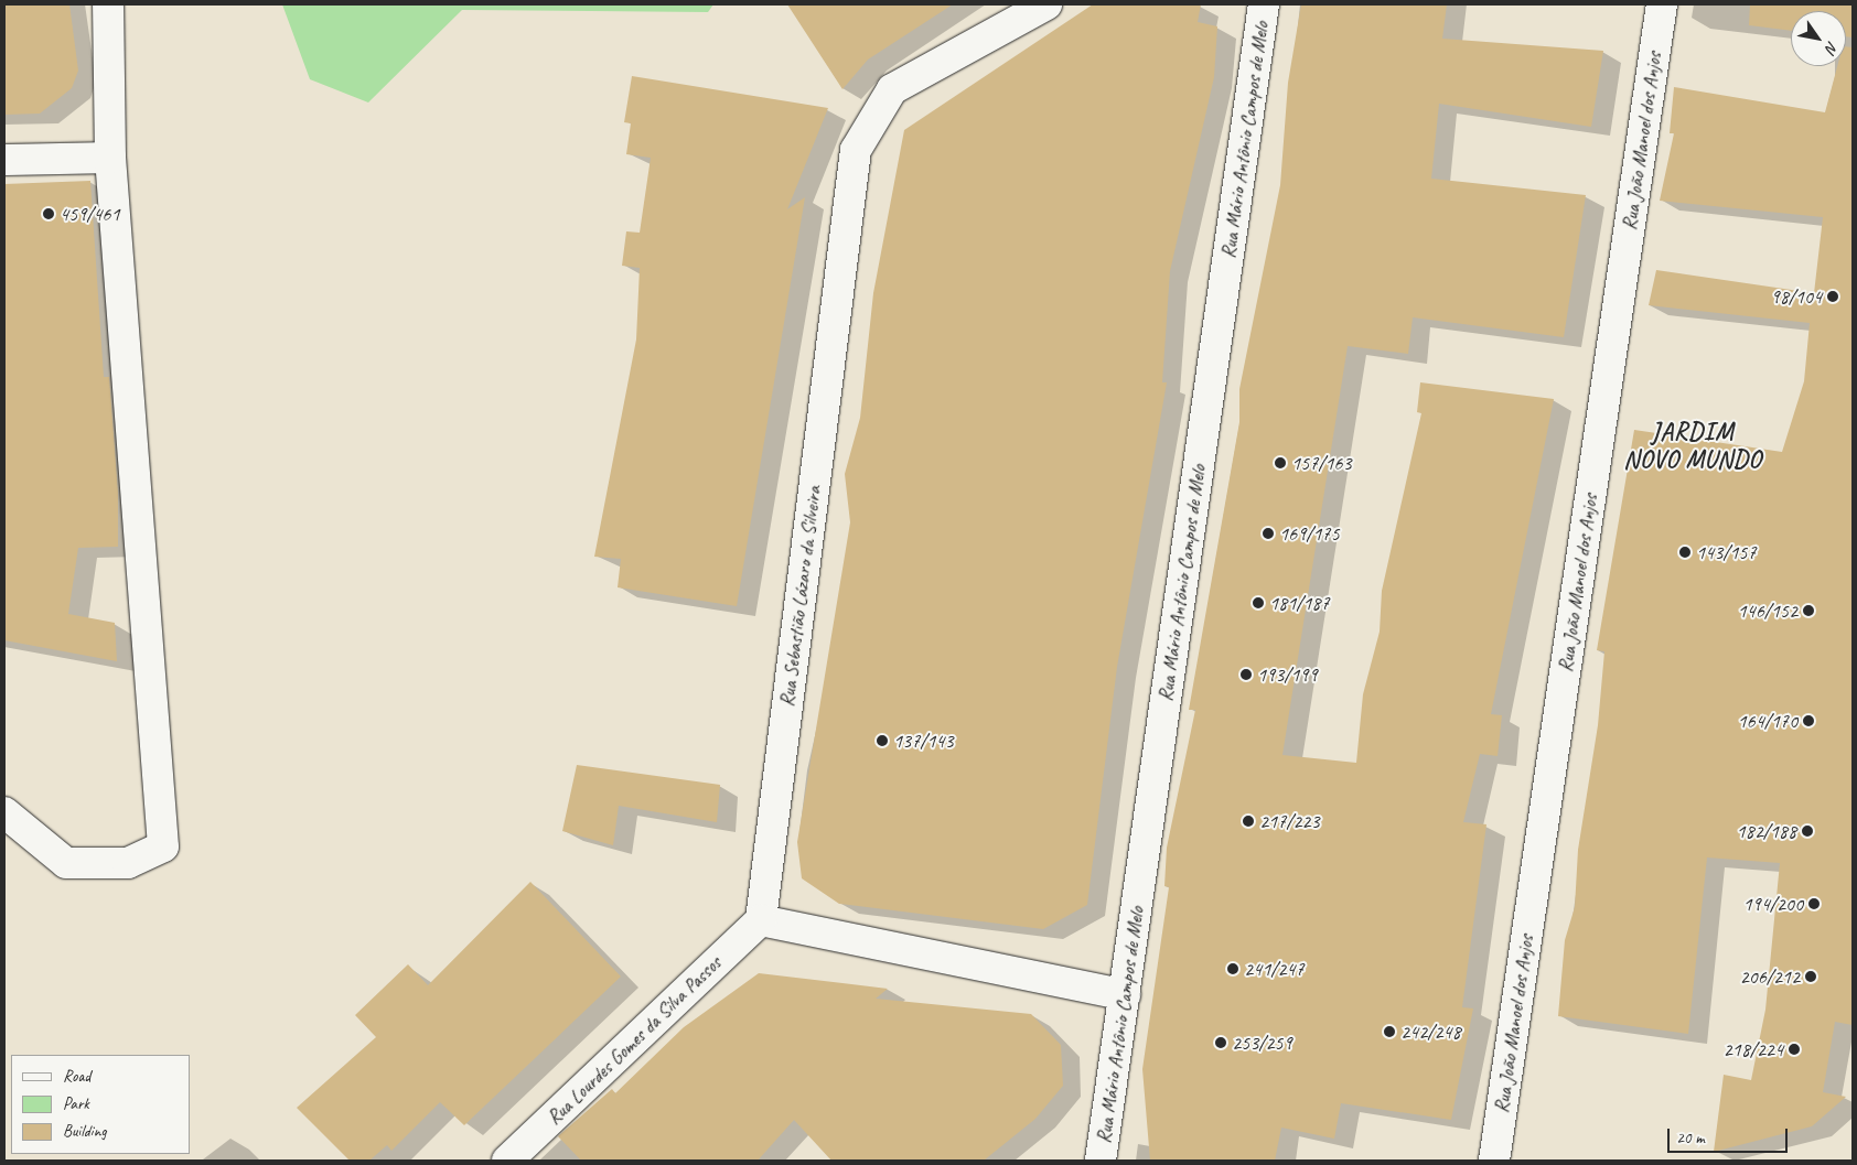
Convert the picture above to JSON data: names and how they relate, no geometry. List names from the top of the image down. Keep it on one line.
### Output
{"streets":{"street":["Rua Mário Antônio Campos de Melo","Rua João Manoel dos Anjos","Rua Sebastião Lázaro da Silveira","Rua Lourdes Gomes da Silva Passos"]},"crossings":[["Rua Sebastião Lázaro da Silveira","Rua Lourdes Gomes da Silva Passos"]],"districts":["JARDIM NOVO MUNDO"],"places":["459/461","98/104","157/163","169/175","143/157","181/187","146/152","193/199","164/170","137/143","217/223","182/188","194/200","241/247","206/212","242/248","253/259","218/224"],"legend":["Road","Park","Building"],"scale_bar":"20 m","north":"bottom right"}
